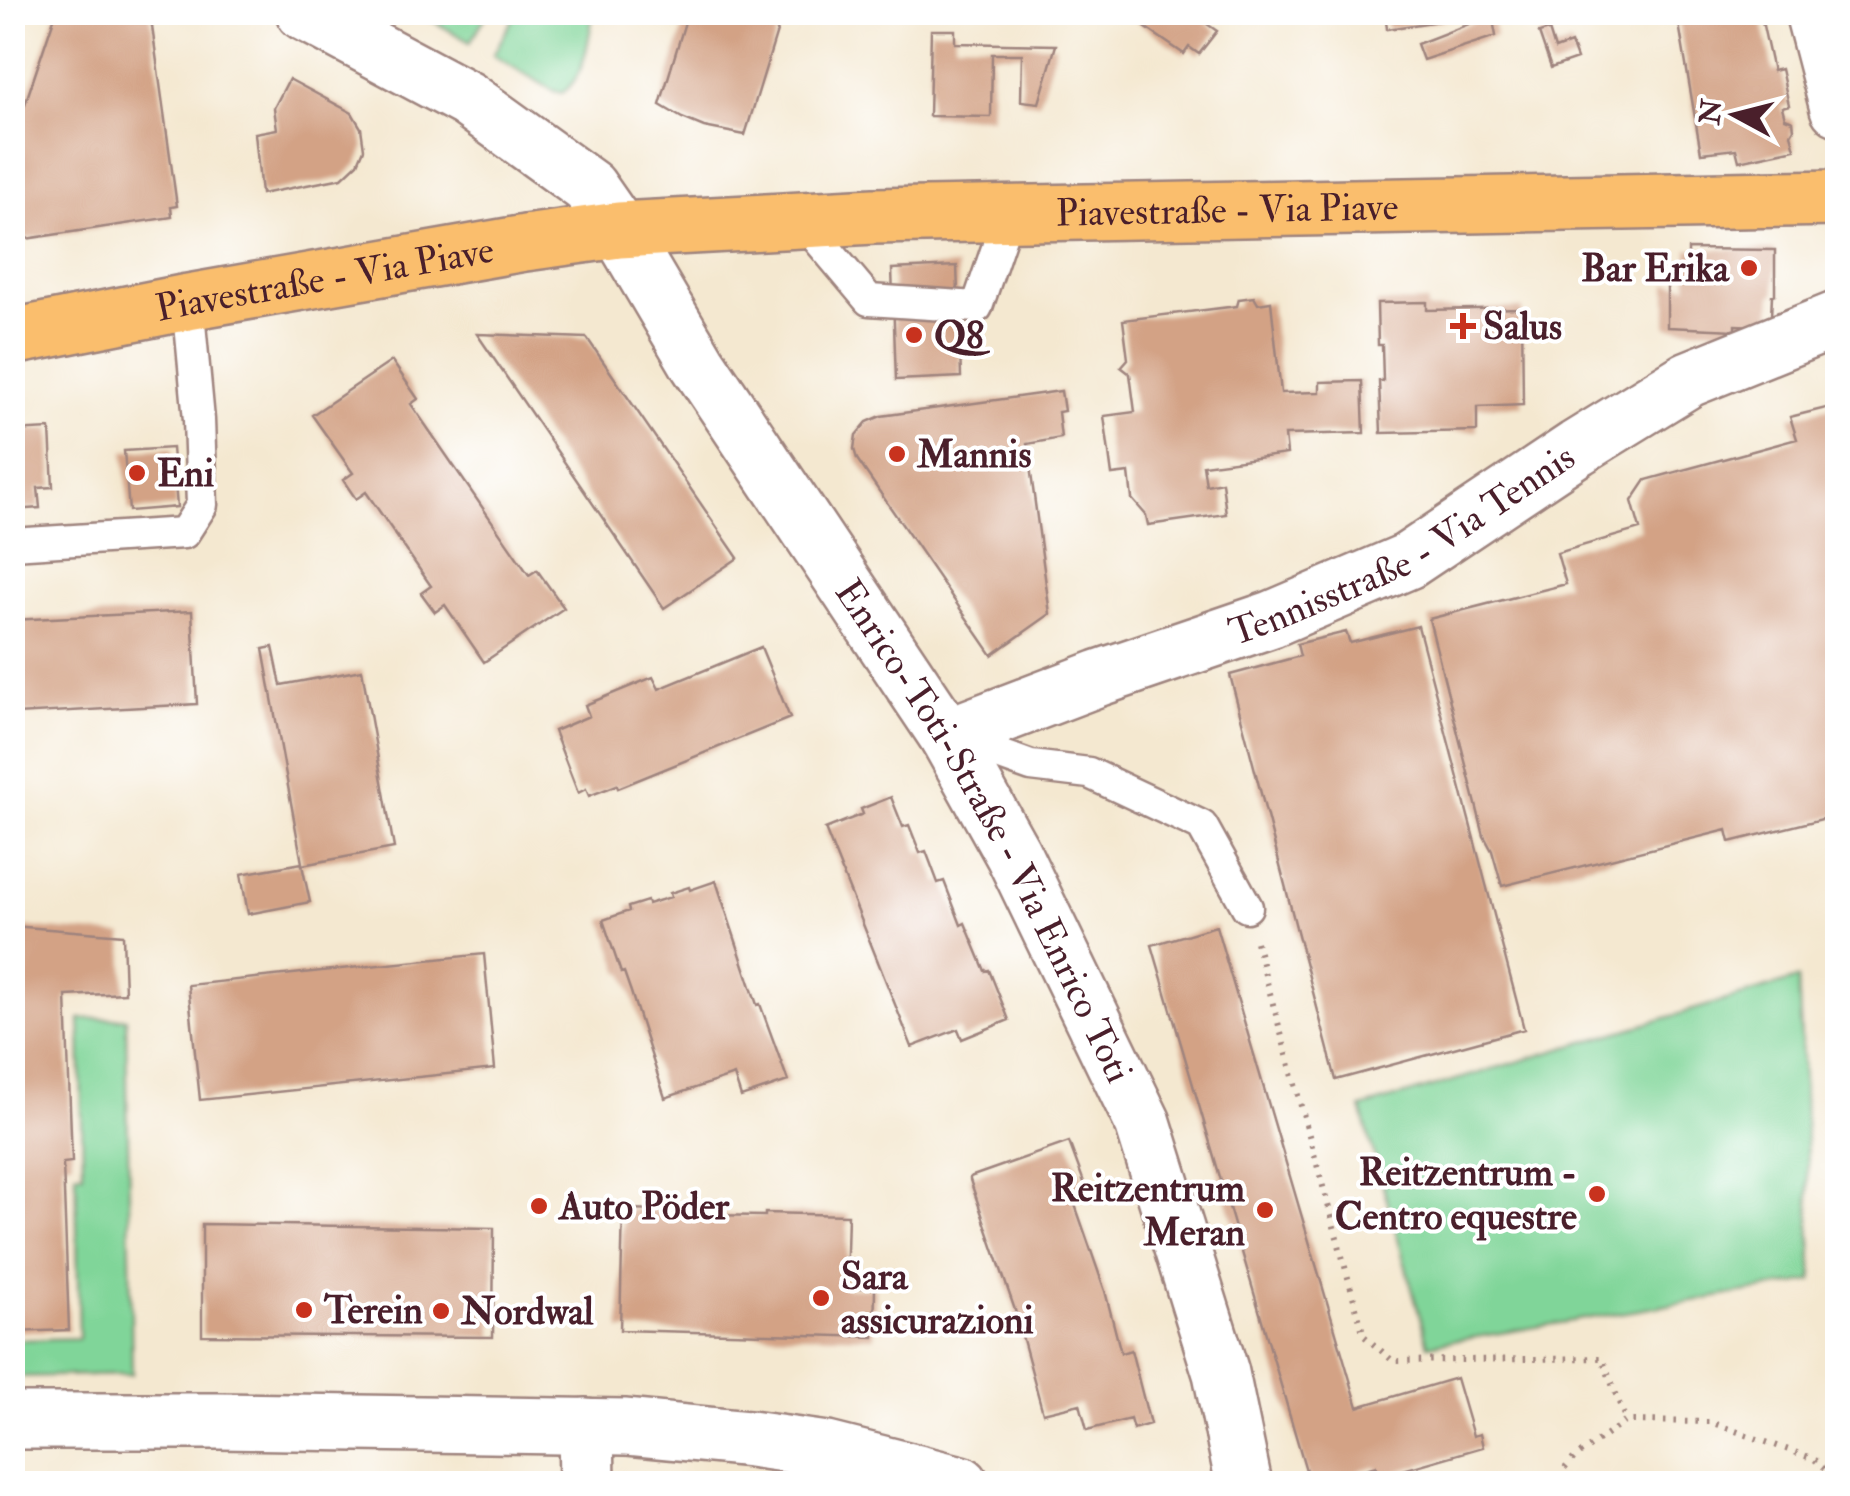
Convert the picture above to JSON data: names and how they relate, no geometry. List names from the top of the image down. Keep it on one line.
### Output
{"streets":{"main road":["Piavestraße - Via Piave"],"street":["Tennisstraße - Via Tennis","Enrico-Toti-Straße - Via Enrico Toti"]},"crossings":[["Piavestraße - Via Piave","Enrico-Toti-Straße - Via Enrico Toti"],["Tennisstraße - Via Tennis","Enrico-Toti-Straße - Via Enrico Toti"]],"places":{"other":["Bar Erika","Q8","Mannis","Eni","Reitzentrum - Centro equestre","Auto Pöder","Reitzentrum Meran","Sara assicurazioni","Terein","Nordwal"],"health":["Salus"]},"north":"left"}
